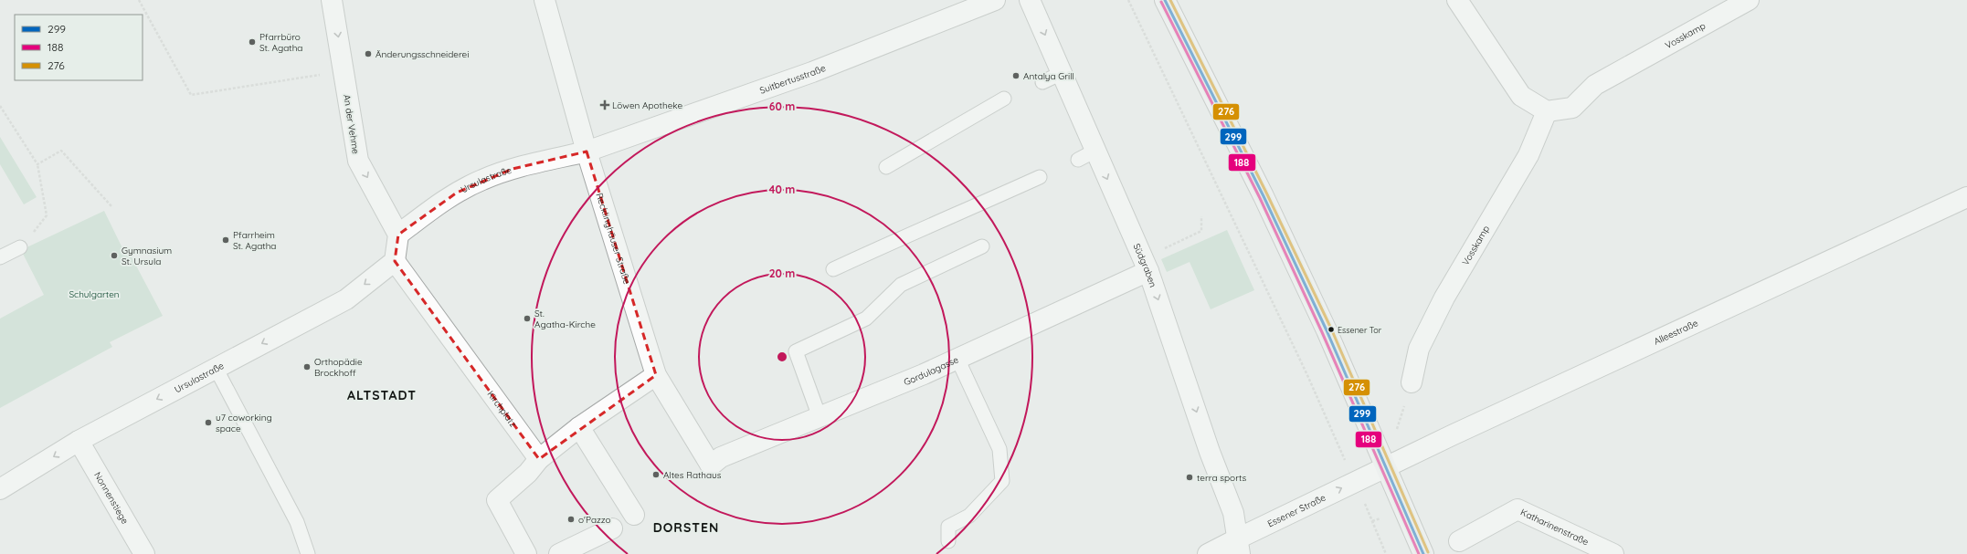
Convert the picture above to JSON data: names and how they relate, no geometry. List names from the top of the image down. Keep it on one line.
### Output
{"streets":{"street":["Vosskamp","Suitbertusstraße","An der Vehme","Ursulastraße","Recklinghäuser Straße","Südgraben","Alleestraße","Gordulagasse","Kirchplatz","Nonnenstiege","Essener Straße","Katharinenstraße"]},"crossings":[["Suitbertusstraße","Ursulastraße"],["Suitbertusstraße","Recklinghäuser Straße"],["An der Vehme","Ursulastraße"],["Ursulastraße","Recklinghäuser Straße"],["Ursulastraße","Kirchplatz"],["Ursulastraße","Nonnenstiege"],["Recklinghäuser Straße","Gordulagasse"],["Südgraben","Gordulagasse"],["Südgraben","Essener Straße"],["Alleestraße","Essener Straße"]],"one_way":["An der Vehme","Ursulastraße","Südgraben","Essener Straße"],"districts":["ALTSTADT","DORSTEN"],"parks":["Schulgarten"],"places":{"other":["Pfarrbüro St. Agatha","Änderungsschneiderei","Antalya Grill","Pfarrheim St. Agatha","Gymnasium St. Ursula","St. Agatha-Kirche","Essener Tor","Orthopädie Brockhoff","u7 coworking space","Altes Rathaus","terra sports","o'Pazzo"],"health":["Löwen Apotheke"]},"lines":["transit line 299","transit line 276","transit line 188"],"legend":["299","188","276"],"rings":["60 m","40 m","20 m"]}
